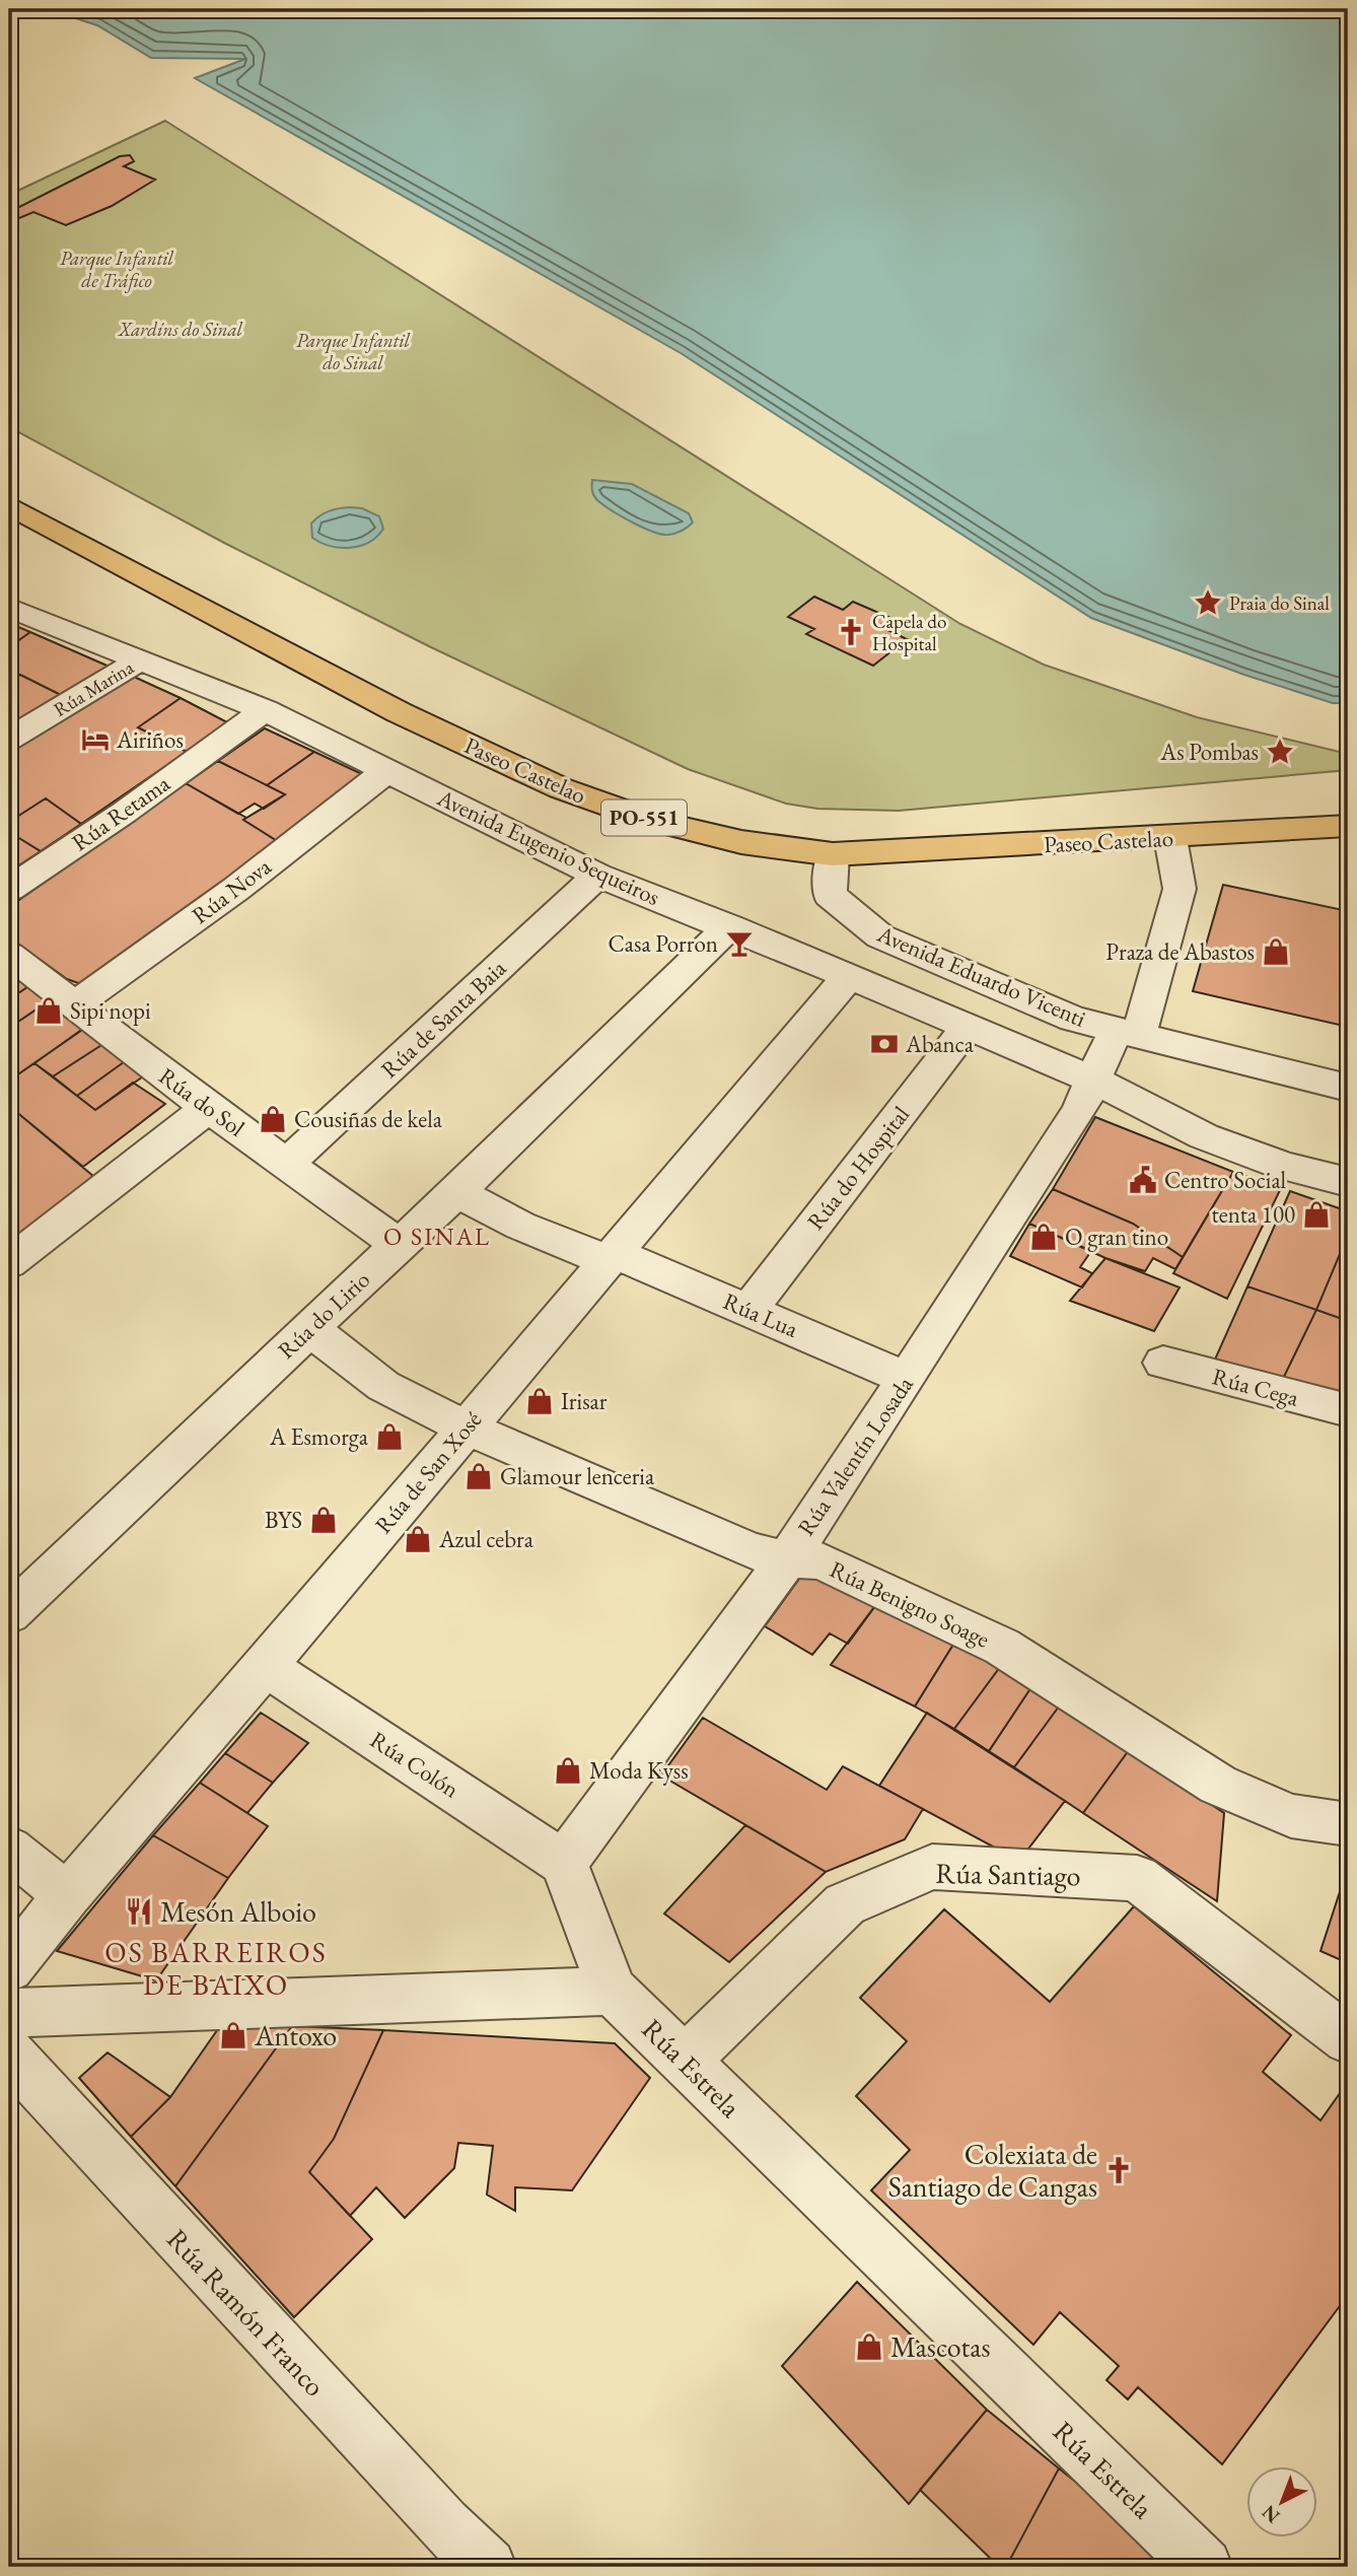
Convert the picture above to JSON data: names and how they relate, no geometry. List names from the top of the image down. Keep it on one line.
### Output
{"streets":{"main road":["Paseo Castelao","PO-551"],"street":["Rúa Marina","Rúa Retama","Avenida Eugenio Sequeiros","Rúa Nova","Avenida Eduardo Vicenti","Rúa de Santa Baia","Rúa do Sol","Rúa do Hospital","Rúa do Lirio","Rúa Lua","Rúa Cega","Rúa Valentín Losada","Rúa de San Xosé","Rúa Benigno Soage","Rúa Colón","Rúa Santiago","Rúa Estrela","Rúa Ramón Franco"]},"crossings":[["Rúa Marina","Avenida Eugenio Sequeiros"],["Paseo Castelao","Avenida Eduardo Vicenti"],["Paseo Castelao","Rúa Valentín Losada"],["Rúa Retama","Avenida Eugenio Sequeiros"],["Avenida Eugenio Sequeiros","Rúa Nova"],["Avenida Eugenio Sequeiros","Rúa de Santa Baia"],["Avenida Eugenio Sequeiros","Rúa do Hospital"],["Avenida Eugenio Sequeiros","Rúa do Lirio"],["Avenida Eugenio Sequeiros","Rúa Valentín Losada"],["Avenida Eugenio Sequeiros","Rúa de San Xosé"],["Rúa Nova","Rúa do Sol"],["Avenida Eduardo Vicenti","Rúa Valentín Losada"],["Rúa de Santa Baia","Rúa do Sol"],["Rúa do Sol","Rúa do Lirio"],["Rúa do Hospital","Rúa Lua"],["Rúa do Lirio","Rúa Lua"],["Rúa do Lirio","Rúa Benigno Soage"],["Rúa Lua","Rúa Valentín Losada"],["Rúa Lua","Rúa de San Xosé"],["Rúa Valentín Losada","Rúa Benigno Soage"],["Rúa Valentín Losada","Rúa Colón"],["Rúa de San Xosé","Rúa Benigno Soage"],["Rúa de San Xosé","Rúa Colón"],["Rúa Santiago","Rúa Estrela"]],"districts":["O SINAL","OS BARREIROS DE BAIXO"],"parks":["Parque Infantil de Tráfico","Xardíns do Sinal","Parque Infantil do Sinal"],"places":{"place":["Praia do Sinal","As Pombas"],"church":["Capela do Hospital","Colexiata de Santiago de Cangas"],"hotel":["Airiños"],"bar":["Casa Porron"],"shop":["Praza de Abastos","Sipi nopi","Cousiñas de kela","tenta 100","O gran tino","Irisar","A Esmorga","Glamour lenceria","BYS","Azul cebra","Moda Kyss","Antoxo","Mascotas"],"bank":["Abanca"],"public building":["Centro Social"],"restaurant":["Mesón Alboio"]},"north":"bottom left"}
